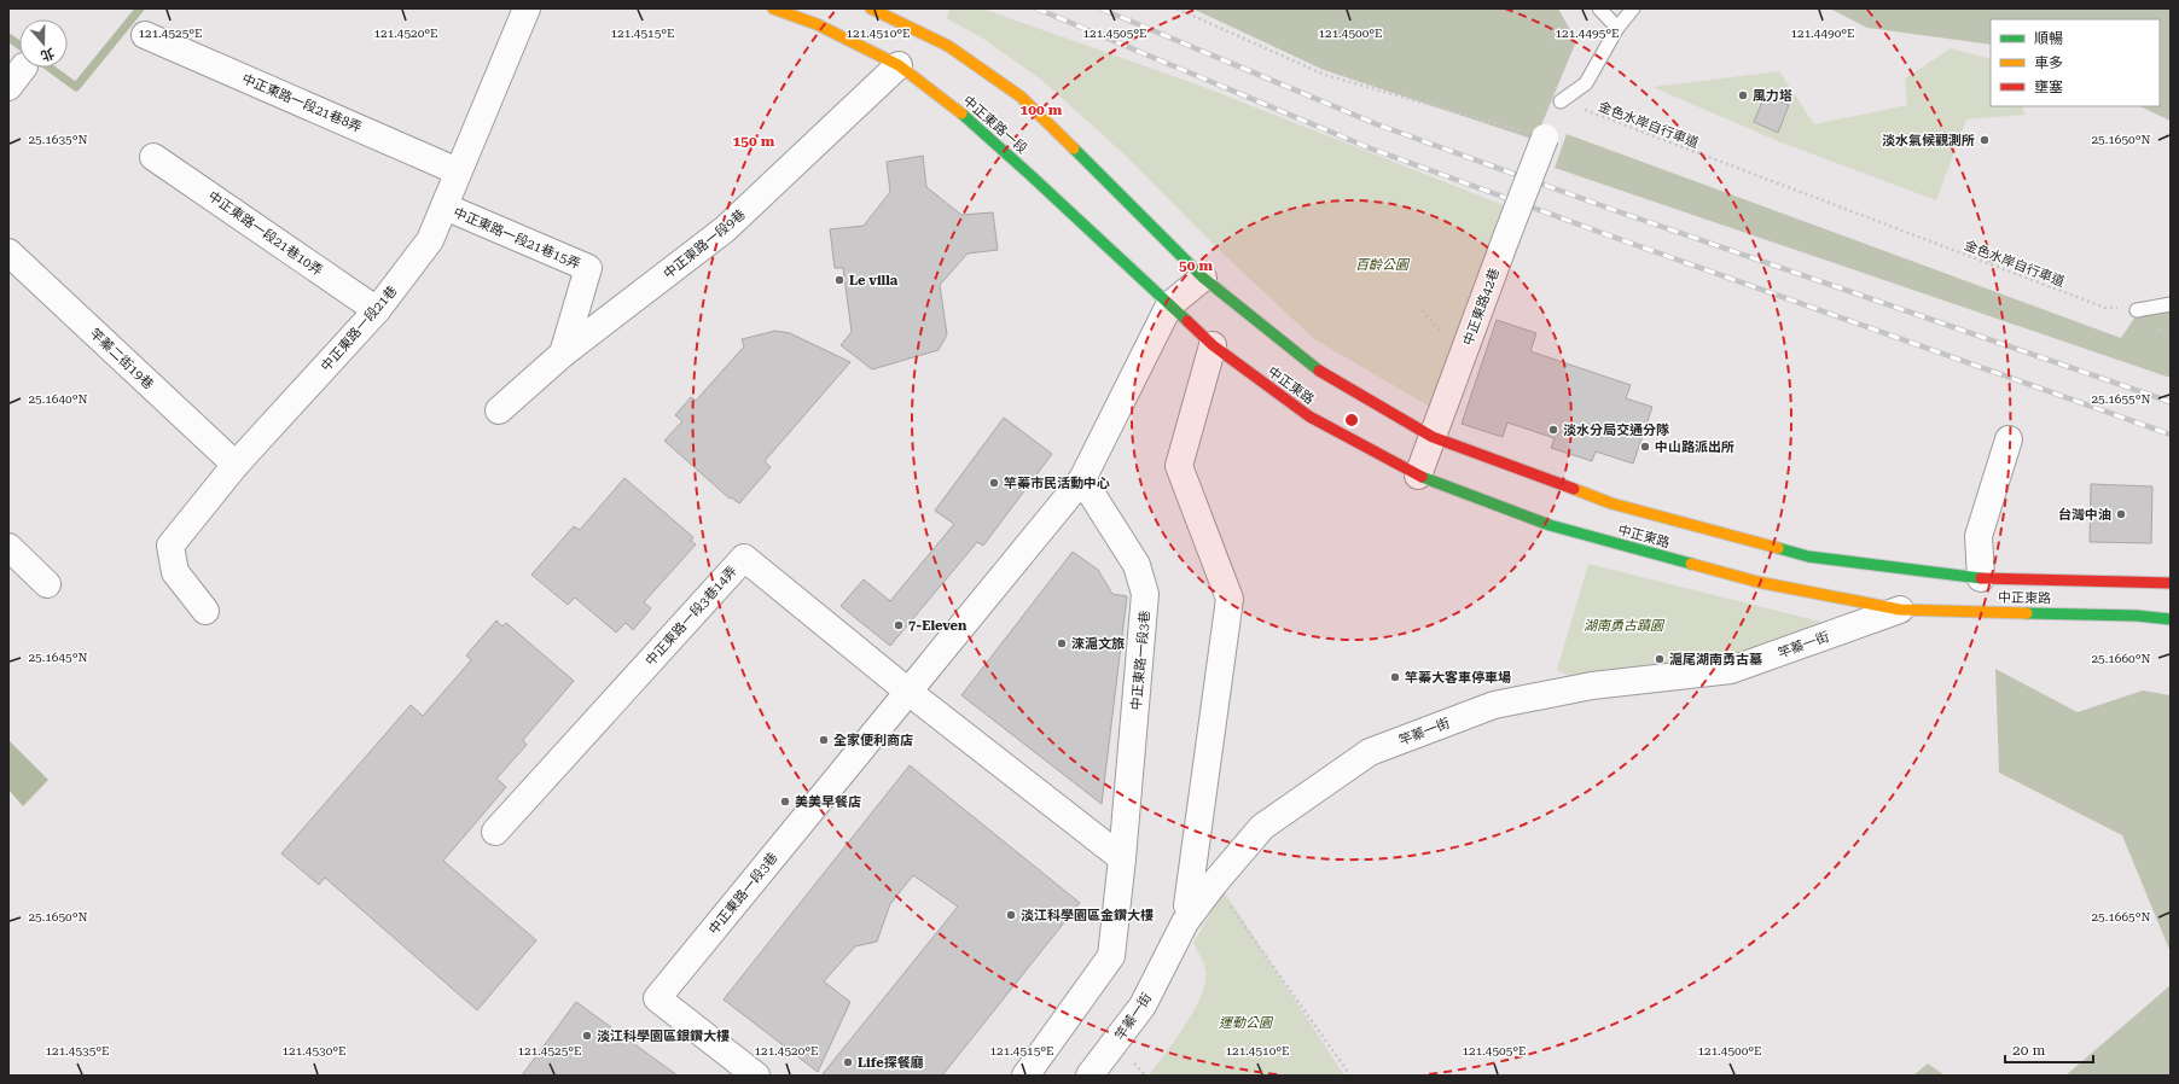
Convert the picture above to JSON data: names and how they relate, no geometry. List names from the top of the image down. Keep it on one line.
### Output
{"streets":{"main road":["中正東路一段","中正東路"],"street":["中正東路一段21巷8弄","中正東路一段21巷10弄","中正東路一段21巷15弄","中正東路一段9巷","中正東路42巷","中正東路一段21巷","竿蓁二街19巷","中正東路一段3巷14弄","竿蓁一街","中正東路一段3巷"],"path":["金色水岸自行車道"]},"crossings":[["中正東路一段21巷8弄","中正東路一段21巷"],["中正東路一段","中正東路一段9巷"],["中正東路一段","中正東路"],["中正東路一段","中正東路一段3巷"],["中正東路一段21巷10弄","中正東路一段21巷"],["中正東路一段21巷15弄","中正東路一段9巷"],["中正東路一段21巷15弄","中正東路一段21巷"],["中正東路42巷","中正東路"],["中正東路一段21巷","竿蓁二街19巷"],["中正東路","竿蓁一街"],["中正東路","中正東路一段3巷"],["中正東路一段3巷14弄","中正東路一段3巷"]],"parks":["百齡公園","湖南勇古蹟園","運動公園"],"places":["風力塔","淡水氣候觀測所","Le villa","淡水分局交通分隊","中山路派出所","竿蓁市民活動中心","台灣中油","7-Eleven","淶滬文旅","滬尾湖南勇古墓","竿蓁大客車停車場","全家便利商店","美美早餐店","淡江科學園區金鑽大樓","淡江科學園區銀鑽大樓","Life探餐廳"],"legend":["順暢","車多","壅塞"],"scale_bar":"20 m","north":"bottom","coordinates":["121.4525°E","121.4520°E","121.4510°E","121.4505°E","121.4490°E","121.4515°E","121.4500°E","121.4495°E","25.1635°N","25.1650°N","25.1640°N","25.1655°N","25.1645°N","25.1660°N","25.1665°N","121.4535°E","121.4530°E"],"rings":["100 m","150 m","50 m"]}
